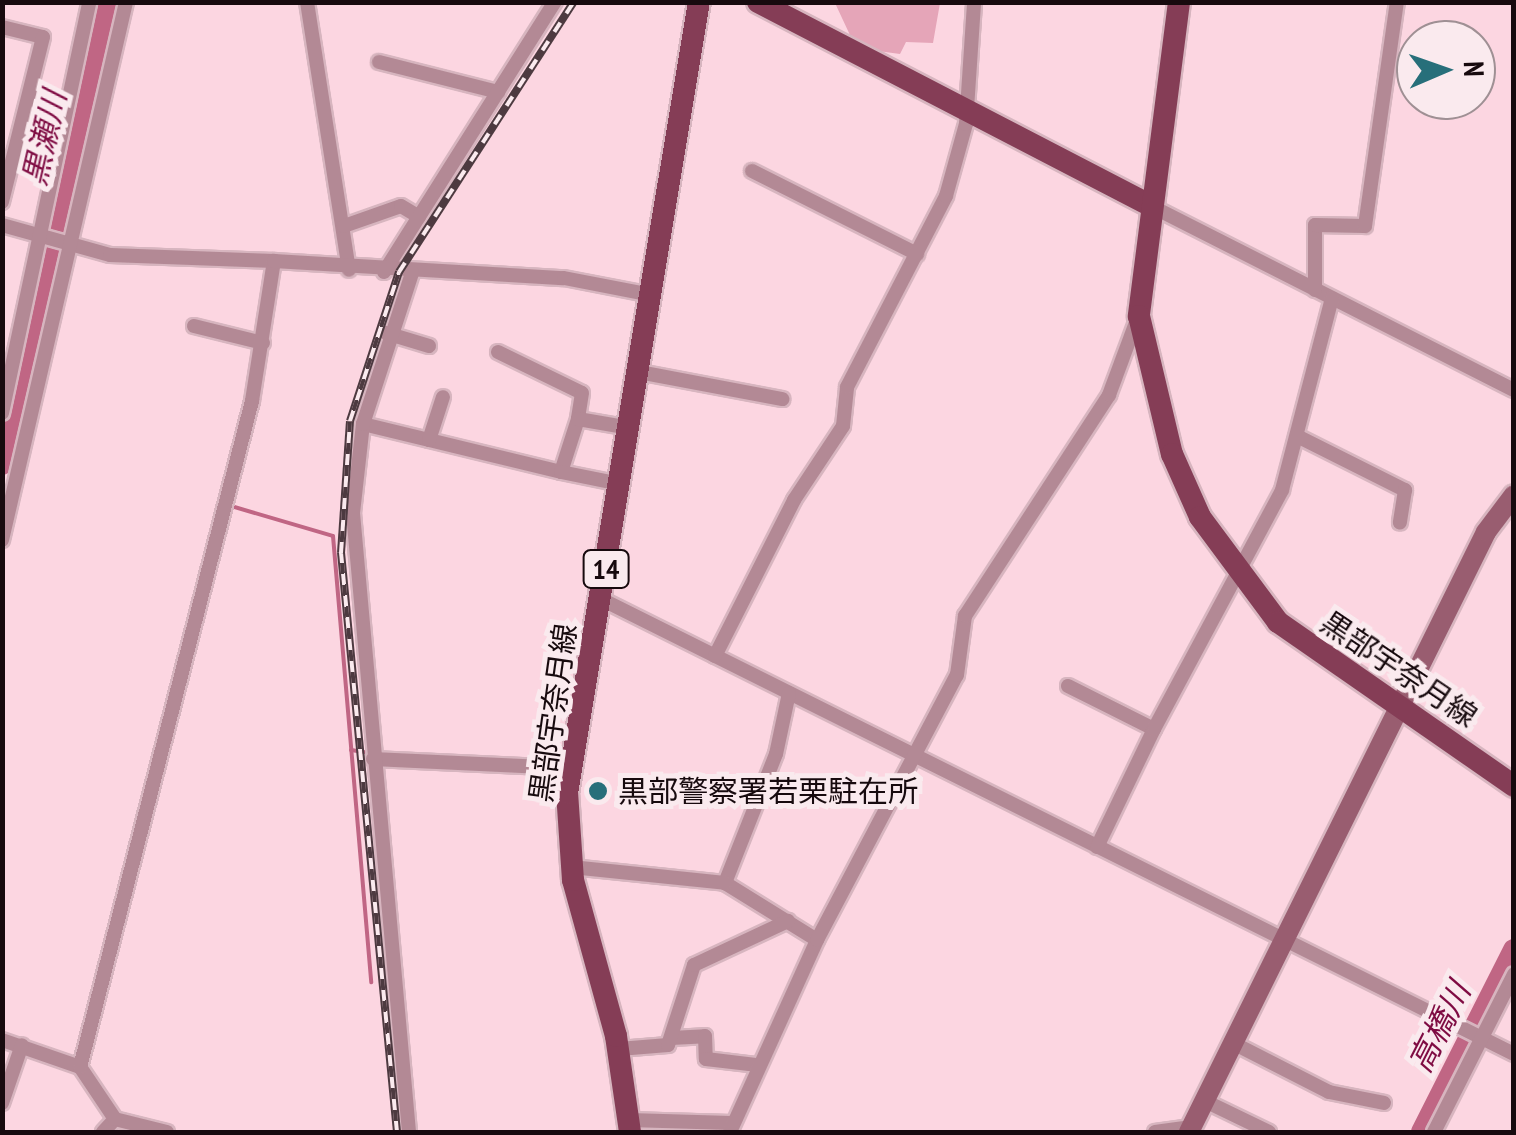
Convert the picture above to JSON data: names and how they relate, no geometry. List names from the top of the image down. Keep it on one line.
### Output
{"streets":{"main road":["14","黒部宇奈月線"]},"water":["黒瀬川","高橋川"],"places":["黒部警察署若栗駐在所"],"north":"right"}
